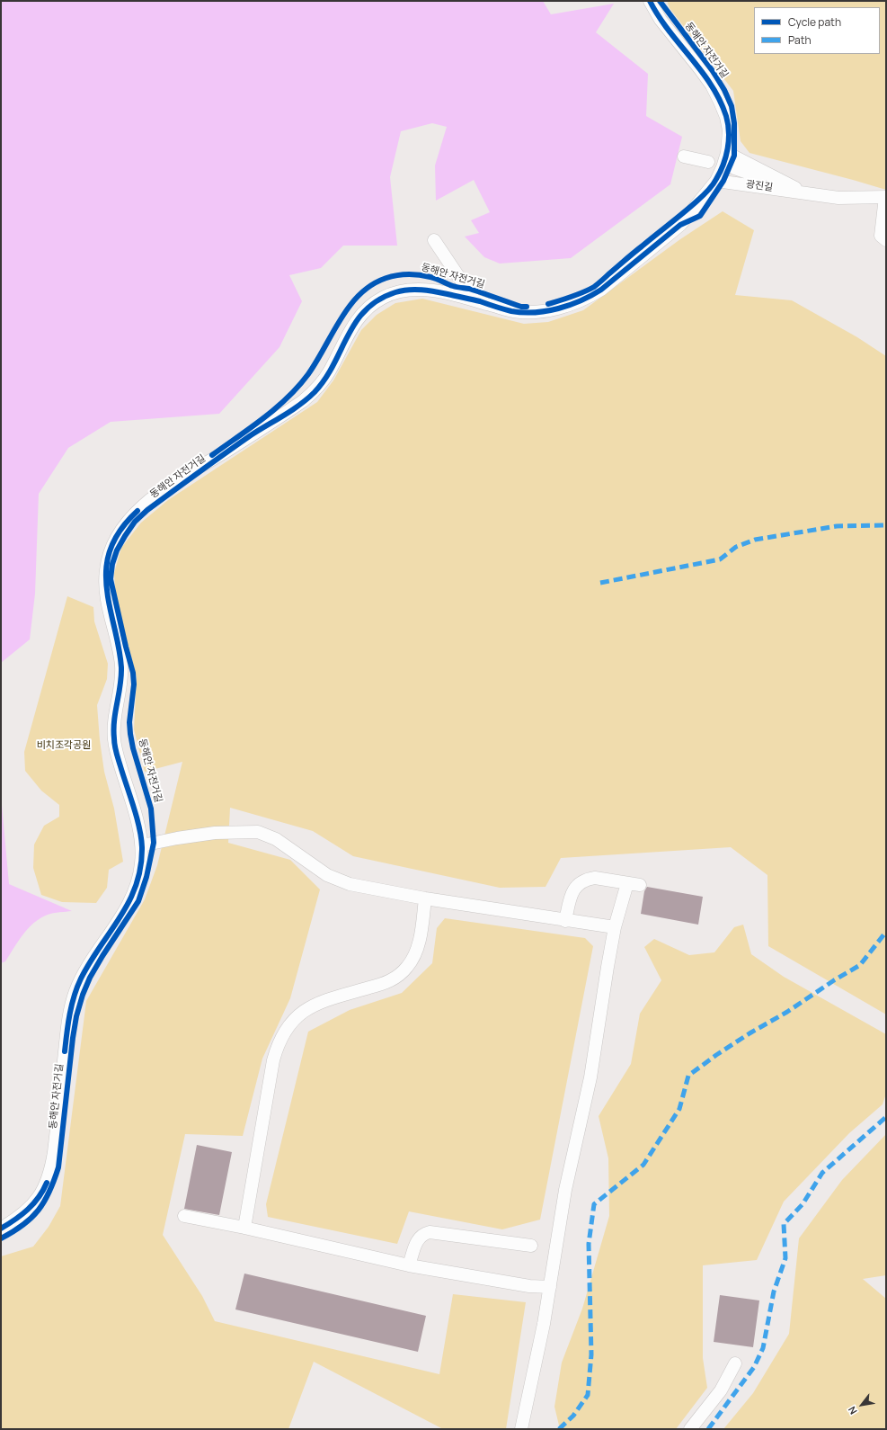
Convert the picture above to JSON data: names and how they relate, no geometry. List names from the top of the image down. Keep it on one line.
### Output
{"streets":{"street":["광진길"],"cycle path":["동해안 자전거길"]},"parks":["비치조각공원"],"legend":["Cycle path","Path"],"north":"bottom left"}
